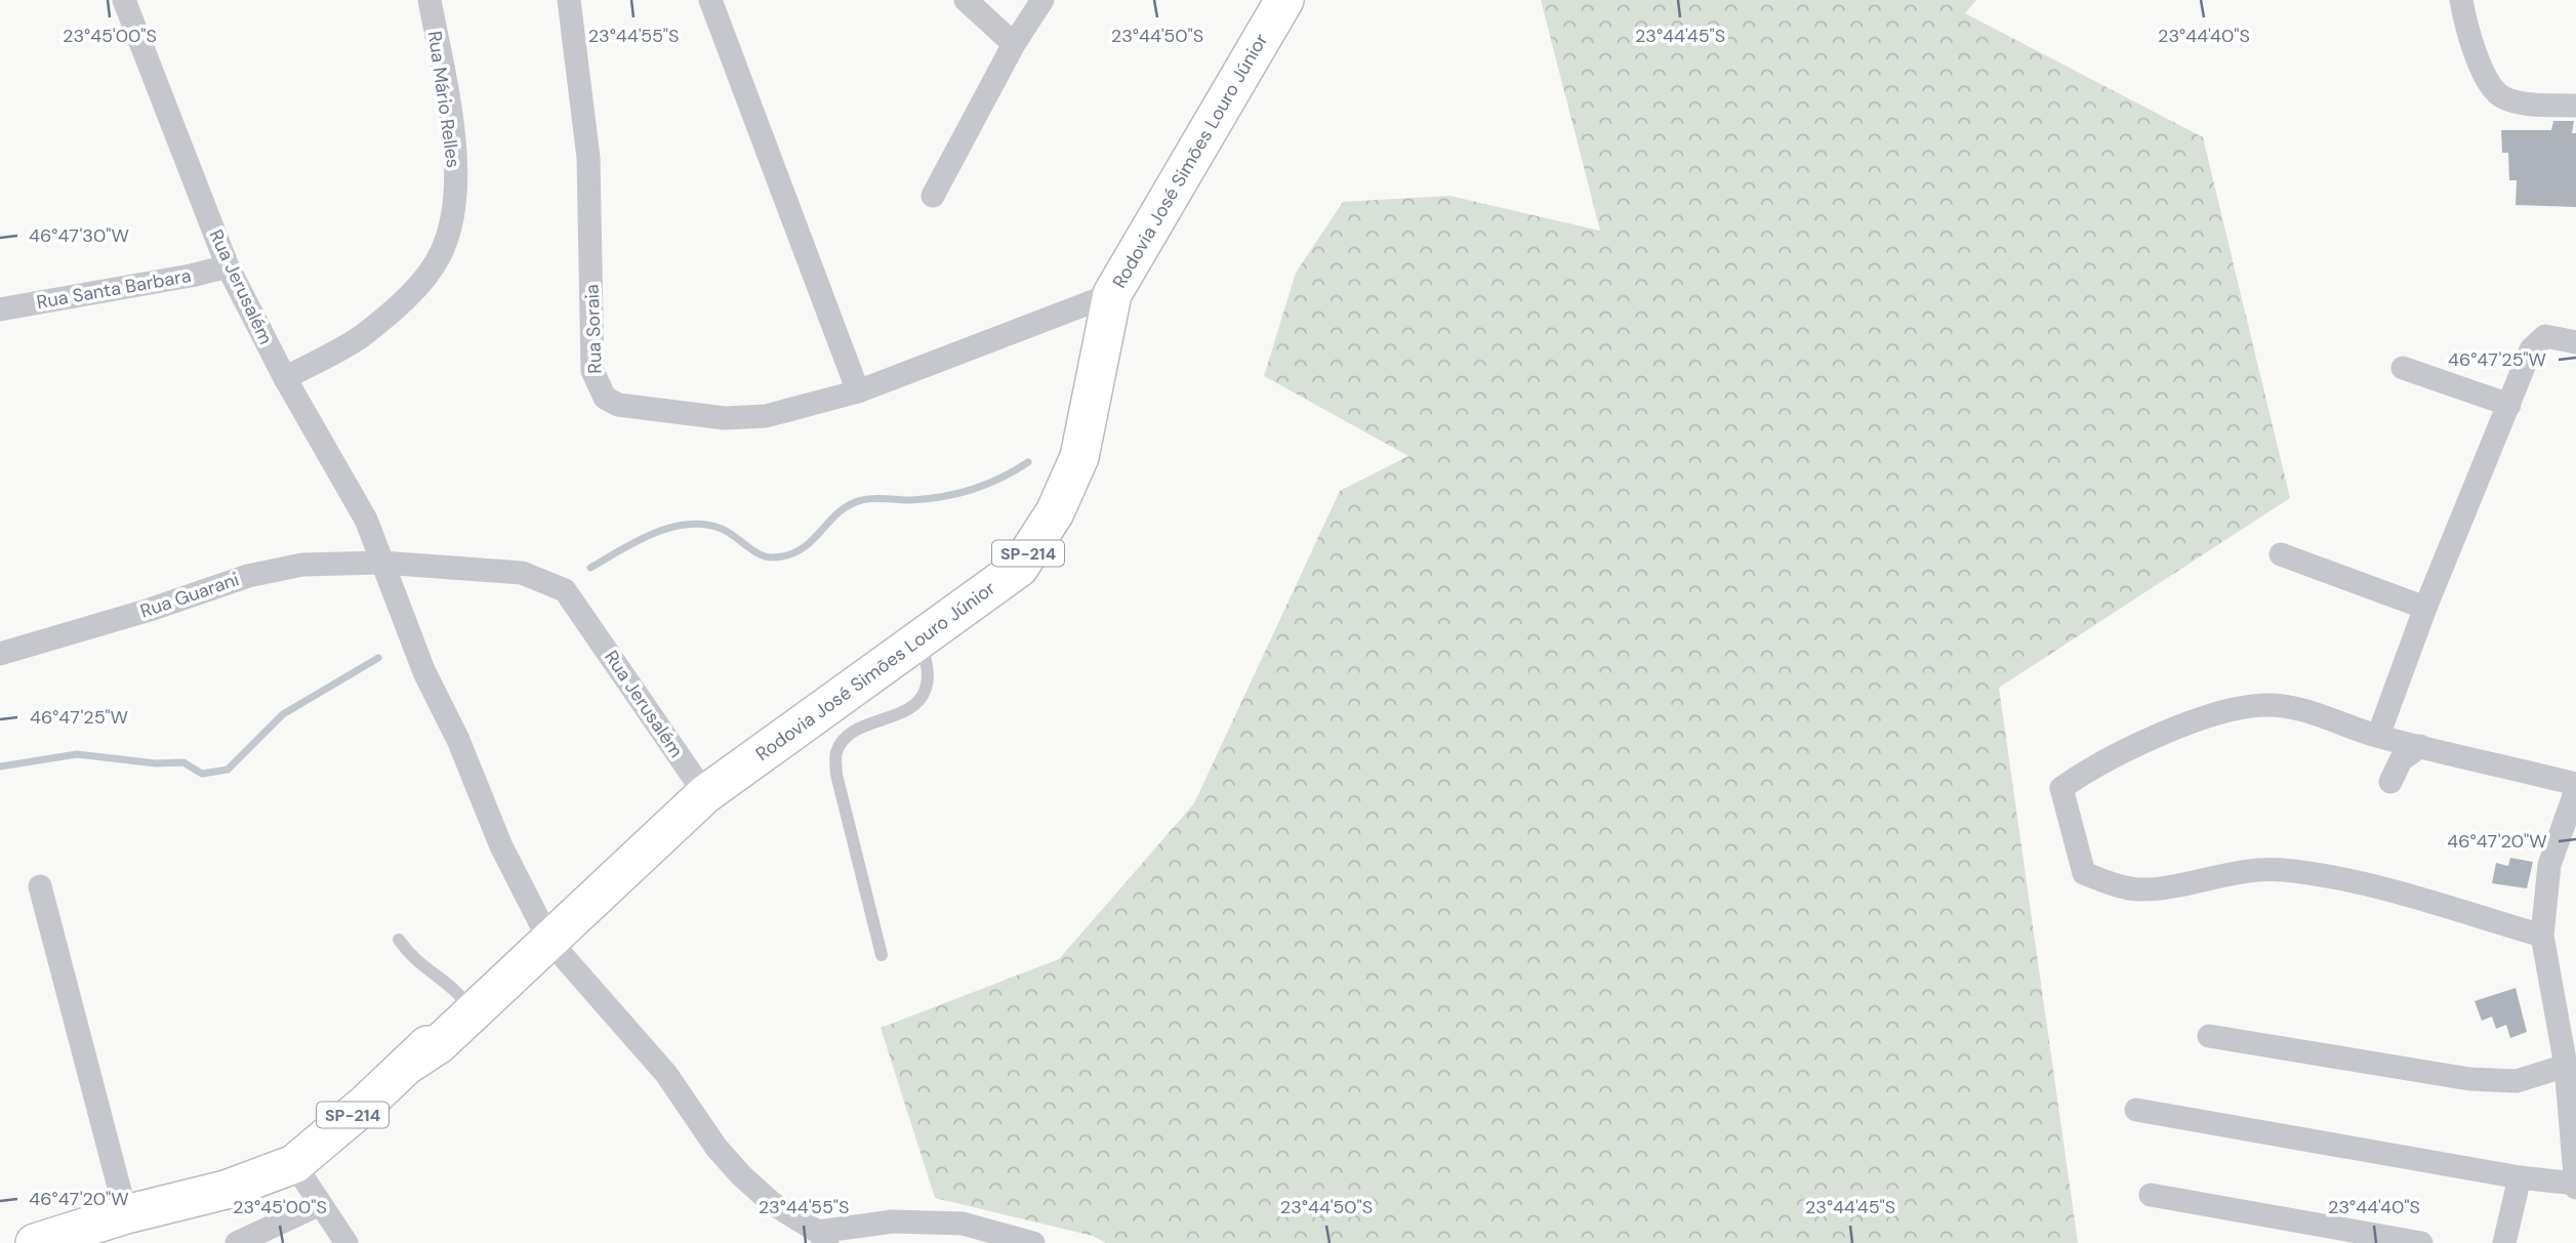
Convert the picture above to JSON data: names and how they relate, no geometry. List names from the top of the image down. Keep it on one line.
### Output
{"streets":{"main road":["Rodovia José Simões Louro Júnior","SP-214"],"street":["Rua Mário Relles","Rua Jerusalém","Rua Santa Barbara","Rua Soraia","Rua Guarani"]},"crossings":[["Rua Mário Relles","Rua Jerusalém"],["Rodovia José Simões Louro Júnior","Rua Jerusalém"],["Rodovia José Simões Louro Júnior","Rua Soraia"],["Rua Jerusalém","Rua Santa Barbara"],["Rua Jerusalém","Rua Guarani"]],"coordinates":["23°45'00\"S","23°44'55\"S","23°44'50\"S","23°44'45\"S","23°44'40\"S","46°47'30\"W","46°47'25\"W","46°47'20\"W"]}
